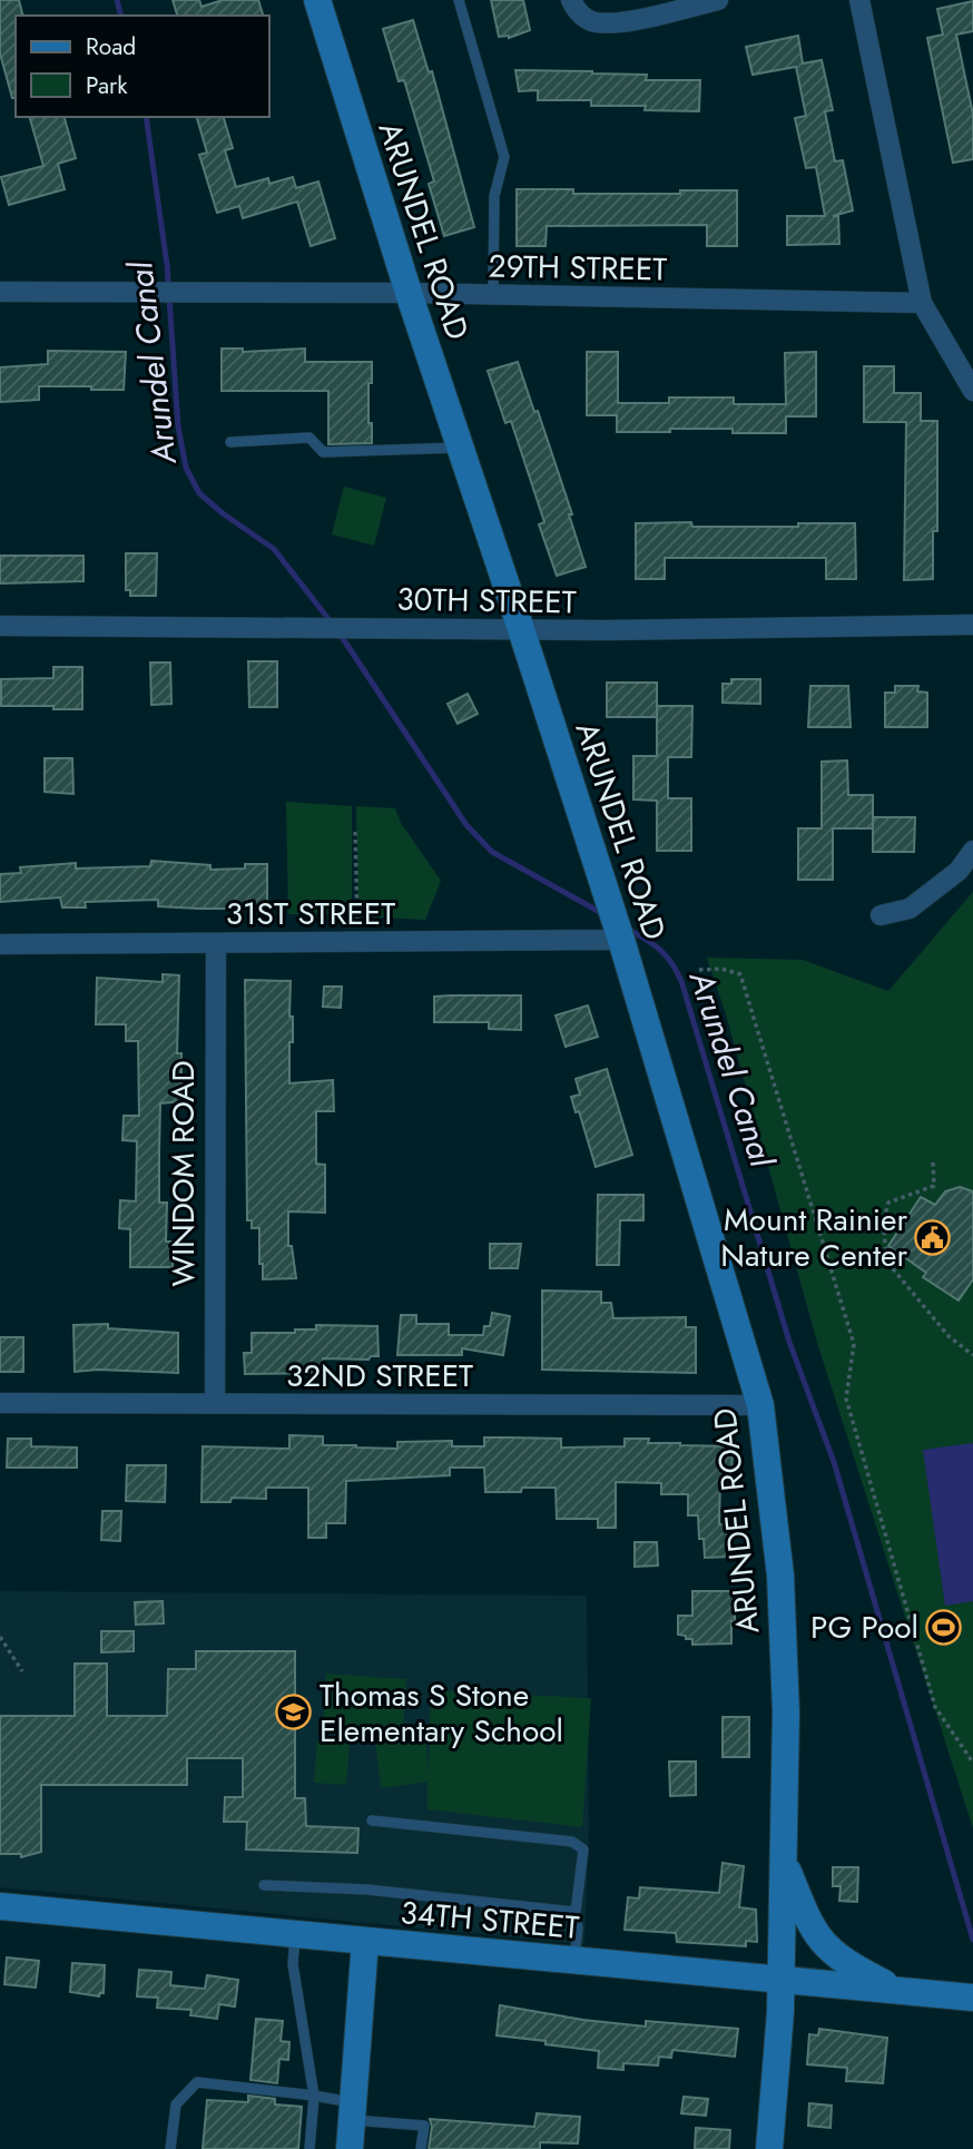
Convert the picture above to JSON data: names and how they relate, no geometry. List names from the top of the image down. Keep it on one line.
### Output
{"streets":{"street":["ARUNDEL ROAD","29TH STREET","30TH STREET","31ST STREET","WINDOM ROAD","32ND STREET","34TH STREET"]},"crossings":[["ARUNDEL ROAD","29TH STREET"],["ARUNDEL ROAD","30TH STREET"],["ARUNDEL ROAD","31ST STREET"],["ARUNDEL ROAD","32ND STREET"],["ARUNDEL ROAD","34TH STREET"],["31ST STREET","WINDOM ROAD"],["WINDOM ROAD","32ND STREET"]],"water":["Arundel Canal"],"places":{"public building":["Mount Rainier Nature Center"],"sports":["PG Pool"],"school or university":["Thomas S Stone Elementary School"]},"legend":["Road","Park"]}
